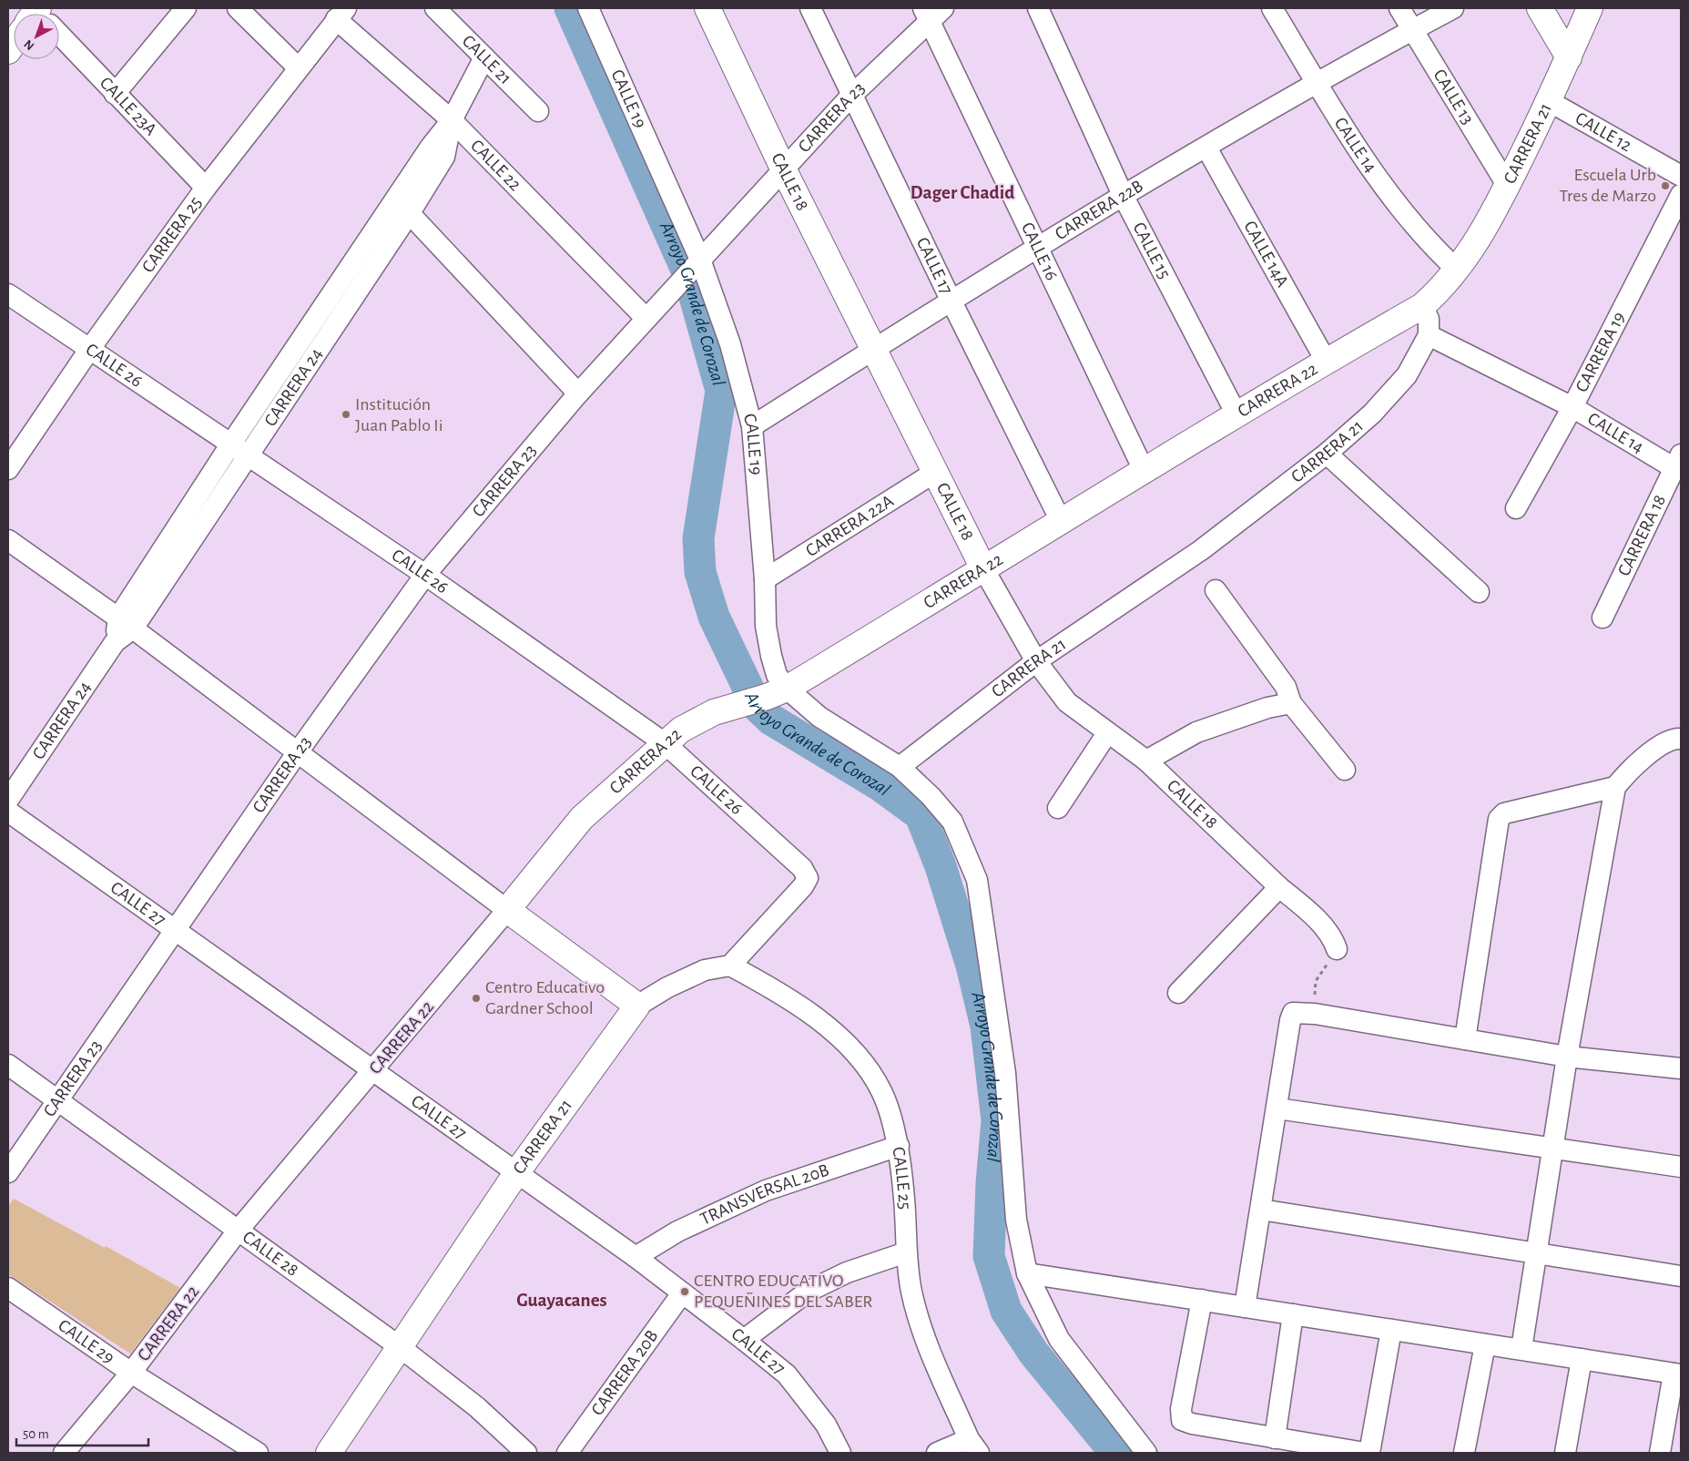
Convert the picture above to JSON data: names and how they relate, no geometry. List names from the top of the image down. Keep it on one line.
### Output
{"streets":{"street":["CALLE 21","CALLE 13","CALLE 19","CALLE 23A","CARRERA 23","CALLE 12","CARRERA 21","CALLE 14","CALLE 22","CALLE 18","CARRERA 22B","CARRERA 25","CALLE 15","CALLE 16","CALLE 14A","CALLE 17","CARRERA 19","CALLE 26","CARRERA 24","CARRERA 22","CARRERA 22A","CARRERA 18","CALLE 27","CALLE 25","TRANSVERSAL 20B","CALLE 28","CALLE 29","CARRERA 20B"]},"crossings":[["CALLE 21","CARRERA 24"],["CALLE 13","CARRERA 21"],["CALLE 13","CARRERA 22B"],["CALLE 19","CARRERA 23"],["CALLE 19","CARRERA 22B"],["CALLE 19","CARRERA 22"],["CALLE 19","CARRERA 22A"],["CALLE 23A","CARRERA 25"],["CARRERA 23","CALLE 22"],["CARRERA 23","CALLE 18"],["CARRERA 23","CALLE 16"],["CARRERA 23","CALLE 17"],["CARRERA 23","CALLE 26"],["CARRERA 23","CALLE 27"],["CARRERA 23","CALLE 28"],["CALLE 12","CARRERA 21"],["CARRERA 21","CALLE 14"],["CARRERA 21","CALLE 18"],["CARRERA 21","CALLE 26"],["CARRERA 21","CARRERA 22"],["CARRERA 21","CALLE 27"],["CARRERA 21","CALLE 25"],["CARRERA 21","CALLE 28"],["CALLE 14","CARRERA 22B"],["CALLE 14","CARRERA 19"],["CALLE 14","CARRERA 18"],["CALLE 22","CARRERA 25"],["CALLE 22","CARRERA 24"],["CALLE 18","CARRERA 22B"],["CALLE 18","CARRERA 22"],["CALLE 18","CARRERA 22A"],["CARRERA 22B","CALLE 15"],["CARRERA 22B","CALLE 16"],["CARRERA 22B","CALLE 14A"],["CARRERA 22B","CALLE 17"],["CARRERA 25","CALLE 26"],["CALLE 15","CARRERA 22"],["CALLE 16","CARRERA 22"],["CALLE 14A","CARRERA 22"],["CALLE 17","CARRERA 22"],["CALLE 26","CARRERA 24"],["CALLE 26","CARRERA 22"],["CALLE 26","CALLE 25"],["CARRERA 22","CALLE 27"],["CARRERA 22","CALLE 28"],["CARRERA 22","CALLE 29"],["CALLE 27","TRANSVERSAL 20B"],["CALLE 27","CARRERA 20B"],["CALLE 25","TRANSVERSAL 20B"]],"districts":["Dager Chadid","Guayacanes"],"water":["Arroyo Grande de Corozal"],"places":["Escuela Urb Tres de Marzo","Institución Juan Pablo Ii","Centro Educativo Gardner School","CENTRO EDUCATIVO PEQUEÑINES DEL SABER"],"scale_bar":"50 m","north":"bottom left"}
